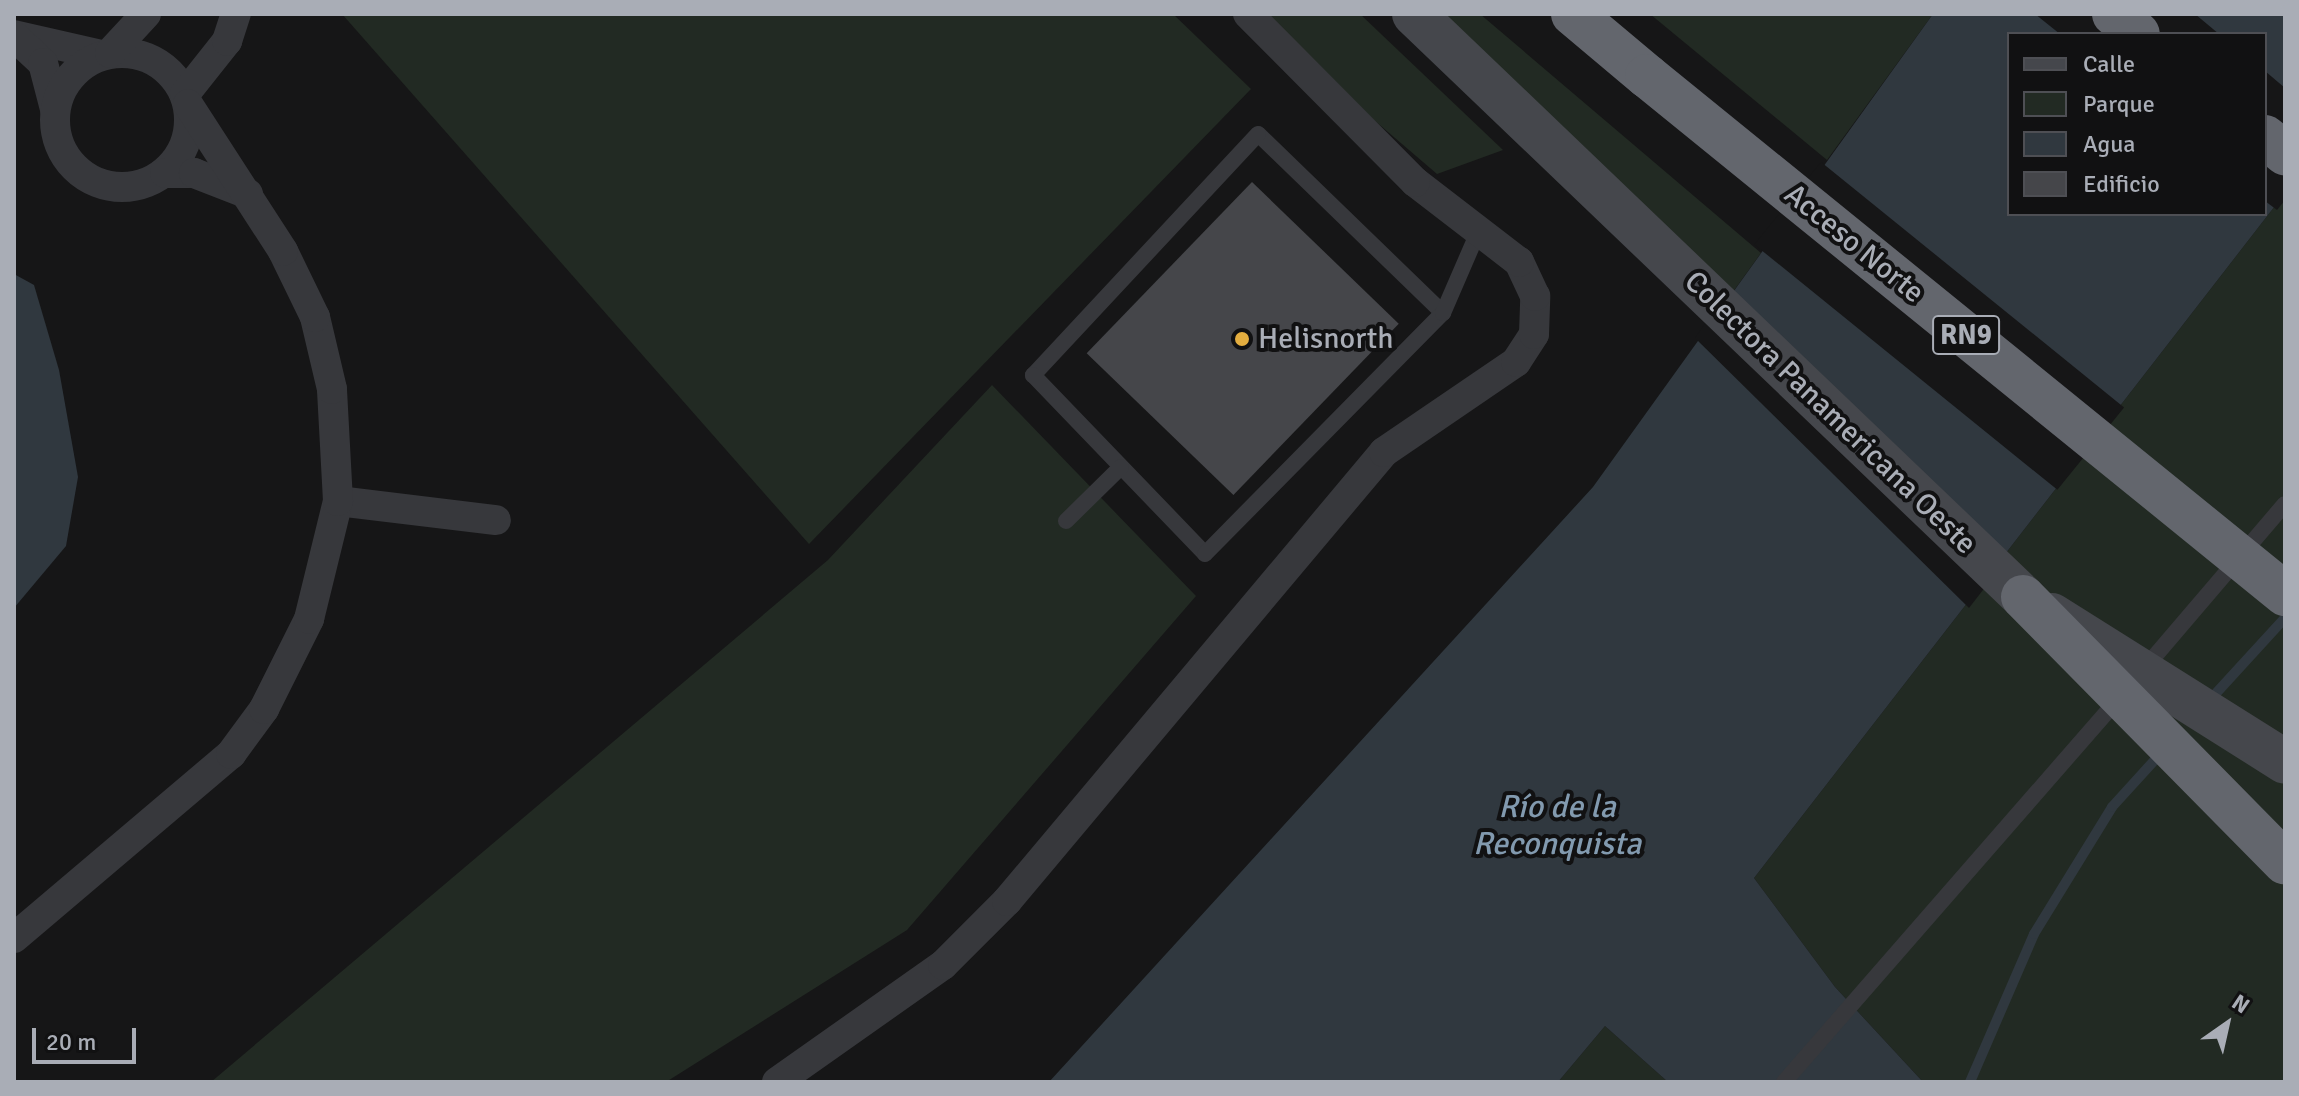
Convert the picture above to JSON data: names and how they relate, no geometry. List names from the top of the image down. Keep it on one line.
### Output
{"streets":{"highway":["Acceso Norte","RN9"],"main road":["Colectora Panamericana Oeste"]},"water":["Río de la Reconquista"],"places":["Helisnorth"],"legend":["Calle","Parque","Agua","Edificio"],"scale_bar":"20 m","north":"top right"}
